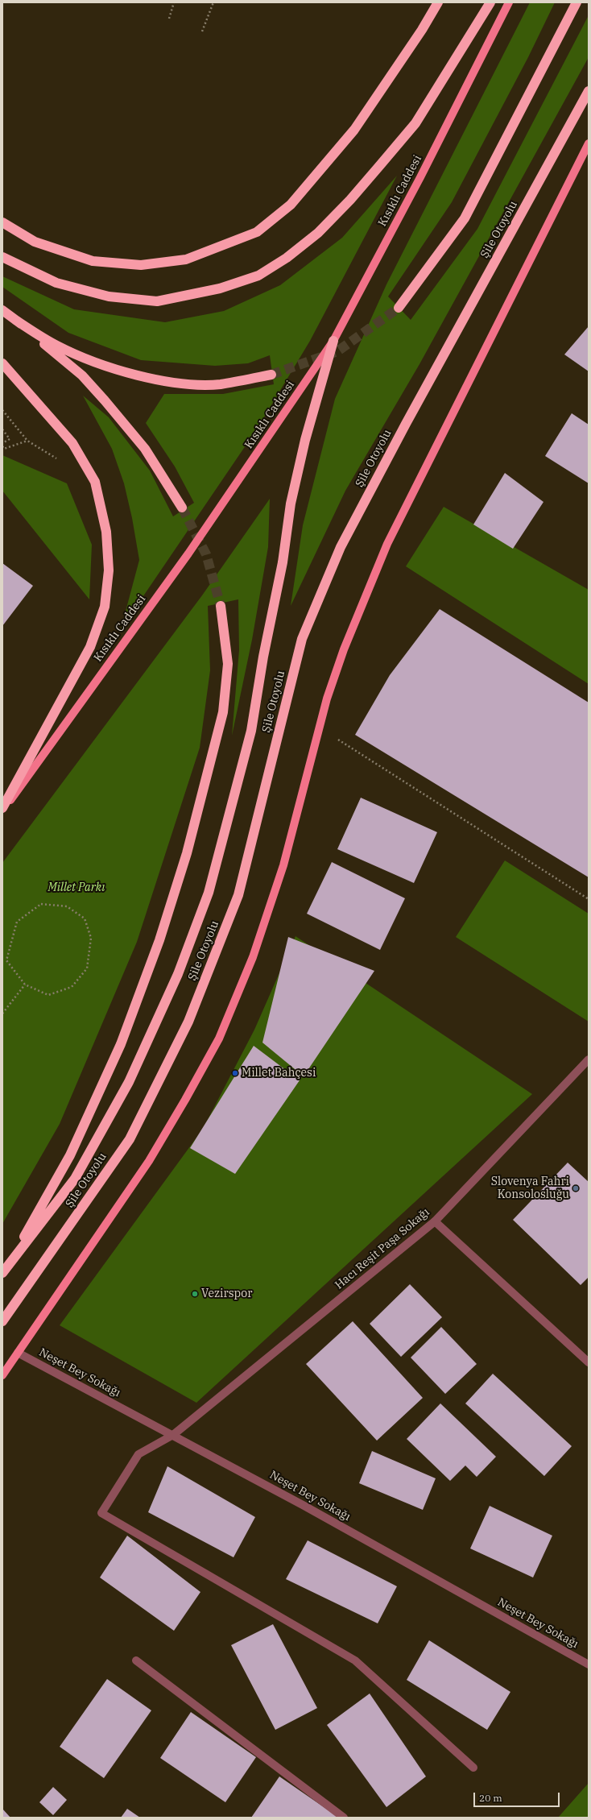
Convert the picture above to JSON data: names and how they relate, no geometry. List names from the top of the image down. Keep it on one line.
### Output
{"streets":{"highway":["Şile Otoyolu"],"main road":["Kısıklı Caddesi"],"street":["Hacı Reşit Paşa Sokağı","Neşet Bey Sokağı"]},"crossings":[["Kısıklı Caddesi","Şile Otoyolu"],["Hacı Reşit Paşa Sokağı","Neşet Bey Sokağı"]],"parks":["Millet Parkı"],"places":["Millet Bahçesi","Slovenya Fahri Konsolosluğu","Vezirspor"],"scale_bar":"20 m"}
